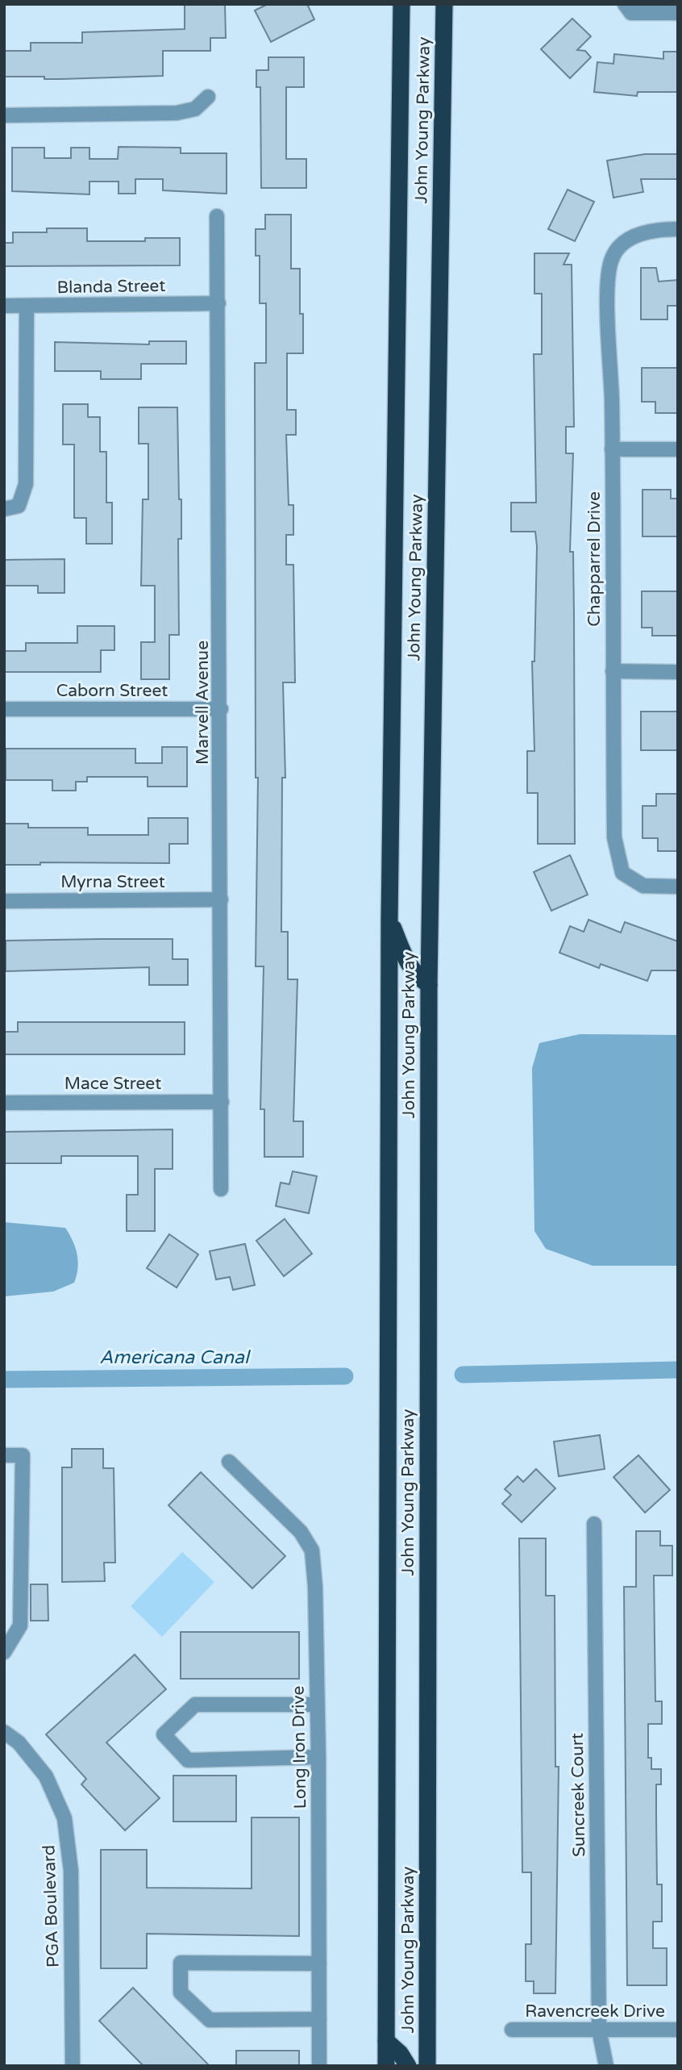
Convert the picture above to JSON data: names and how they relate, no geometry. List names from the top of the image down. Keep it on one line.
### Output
{"streets":{"highway":["John Young Parkway"],"street":["Blanda Street","Chapparrel Drive","Caborn Street","Marvell Avenue","Myrna Street","Mace Street","Long Iron Drive","Suncreek Court","PGA Boulevard","Ravencreek Drive"]},"crossings":[["Blanda Street","Marvell Avenue"],["Caborn Street","Marvell Avenue"],["Marvell Avenue","Myrna Street"],["Marvell Avenue","Mace Street"],["Suncreek Court","Ravencreek Drive"]],"water":["Americana Canal"]}
